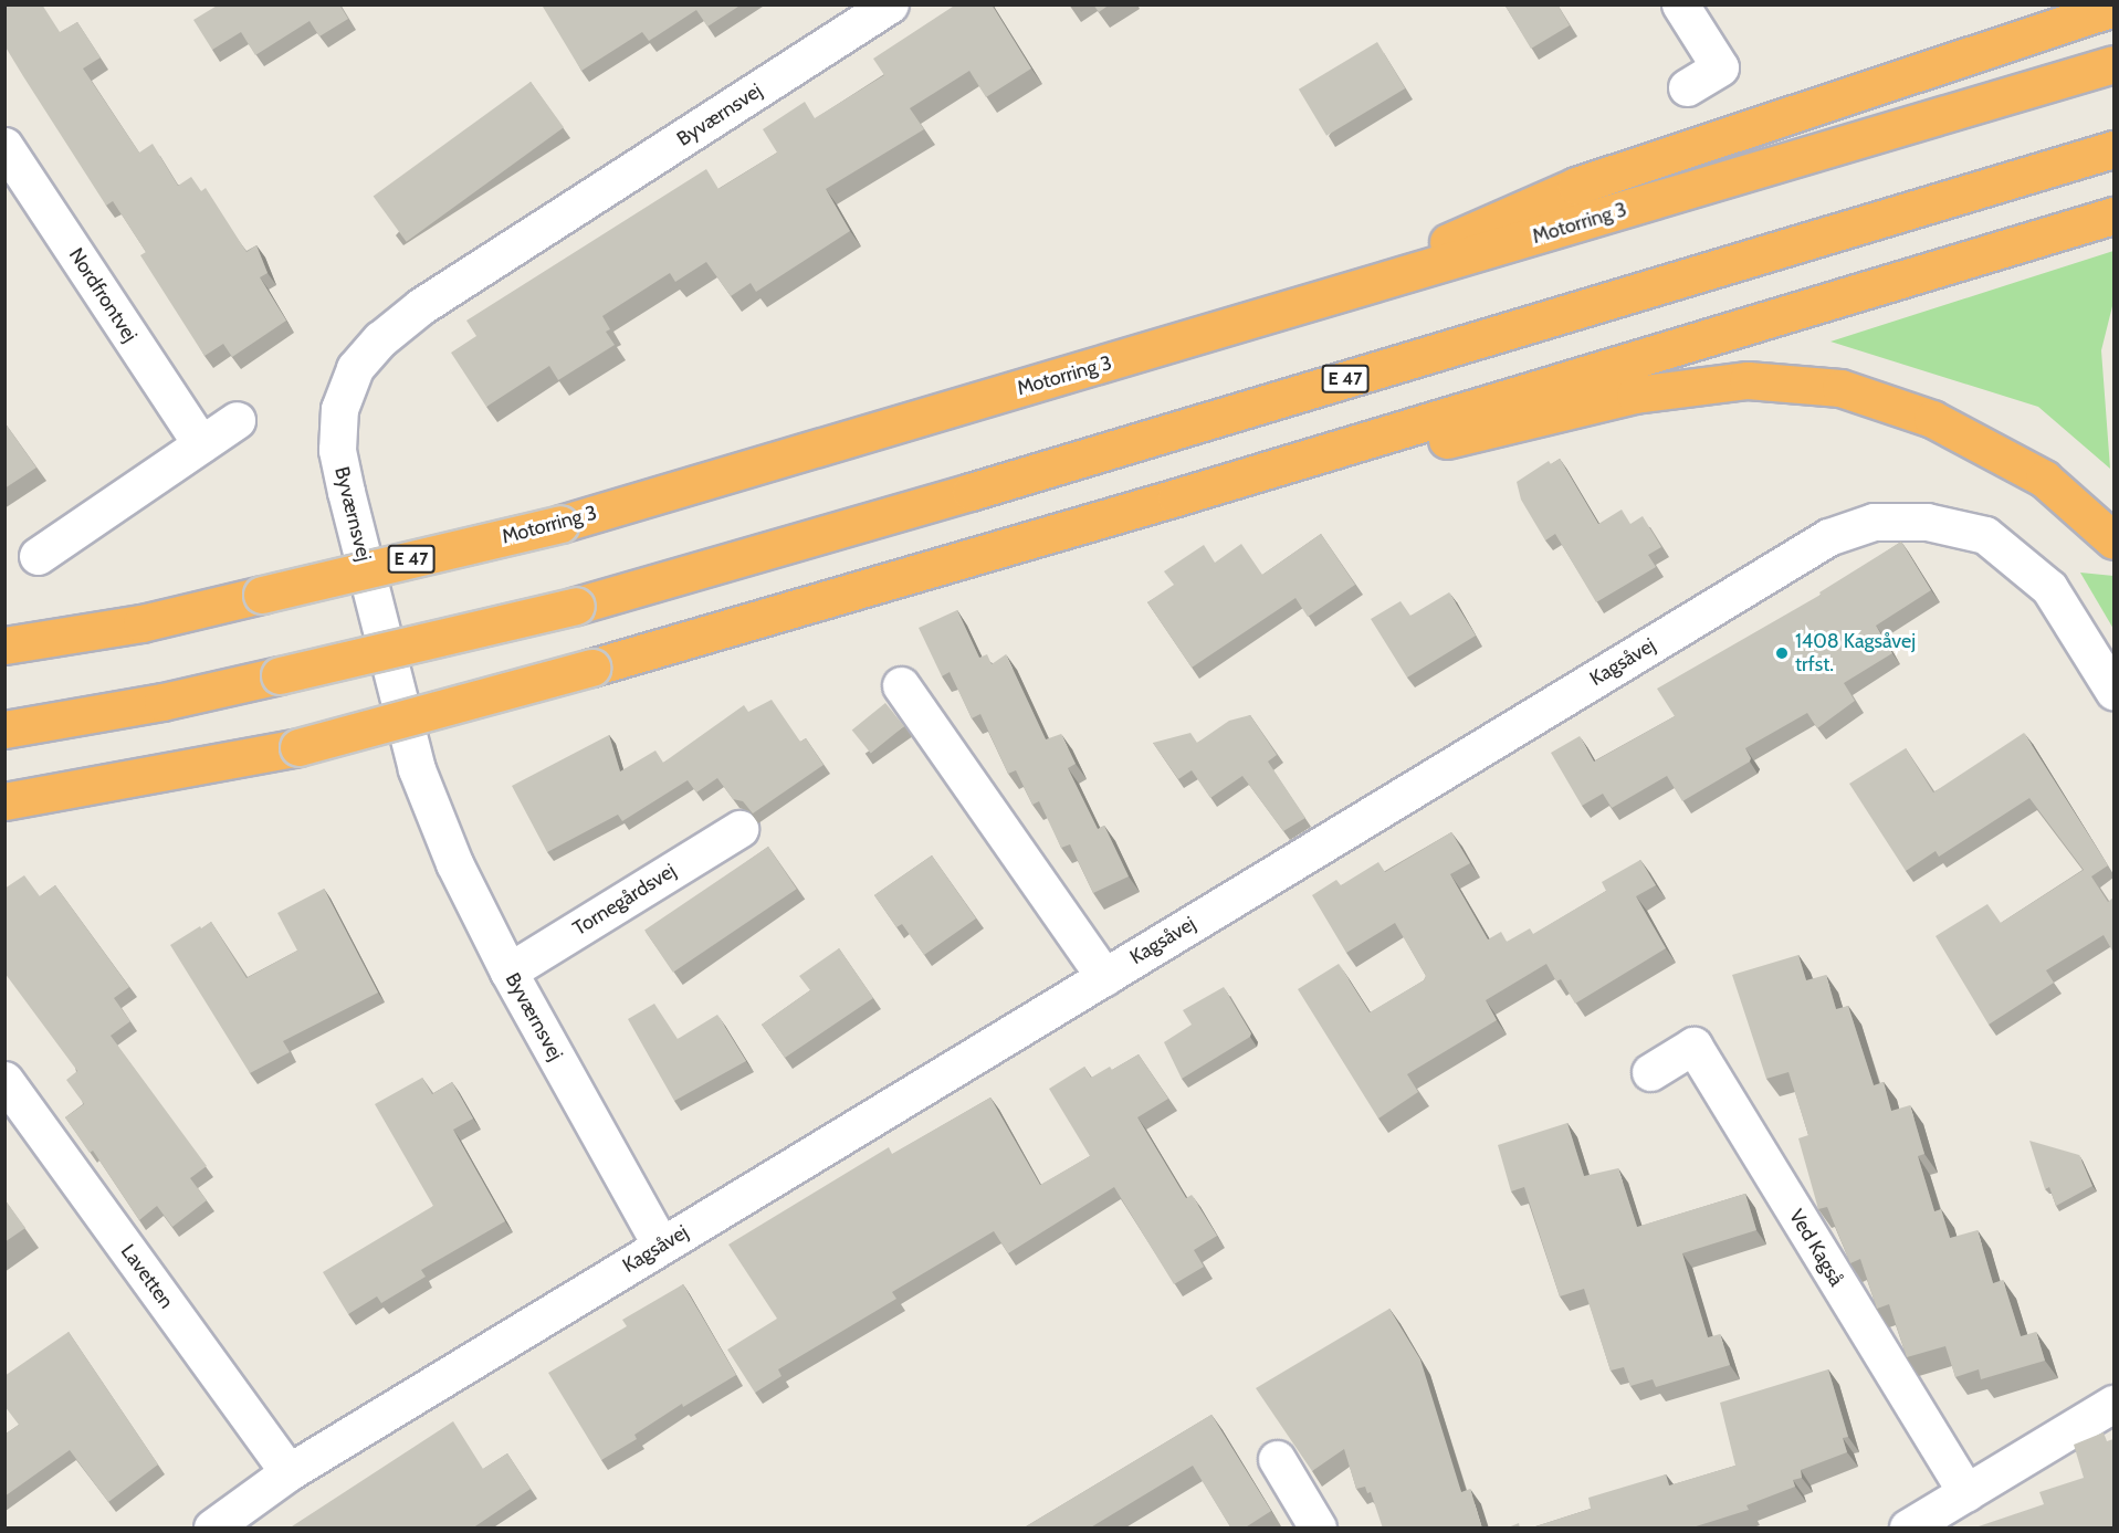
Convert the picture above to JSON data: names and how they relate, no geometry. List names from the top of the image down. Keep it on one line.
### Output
{"streets":{"highway":["Motorring 3","E 47"],"street":["Byværnsvej","Nordfrontvej","Kagsåvej","Tornegårdsvej","Ved Kagså","Lavetten"]},"crossings":[["Byværnsvej","Kagsåvej"],["Byværnsvej","Tornegårdsvej"],["Kagsåvej","Lavetten"]],"places":["1408 Kagsåvej trfst."]}
